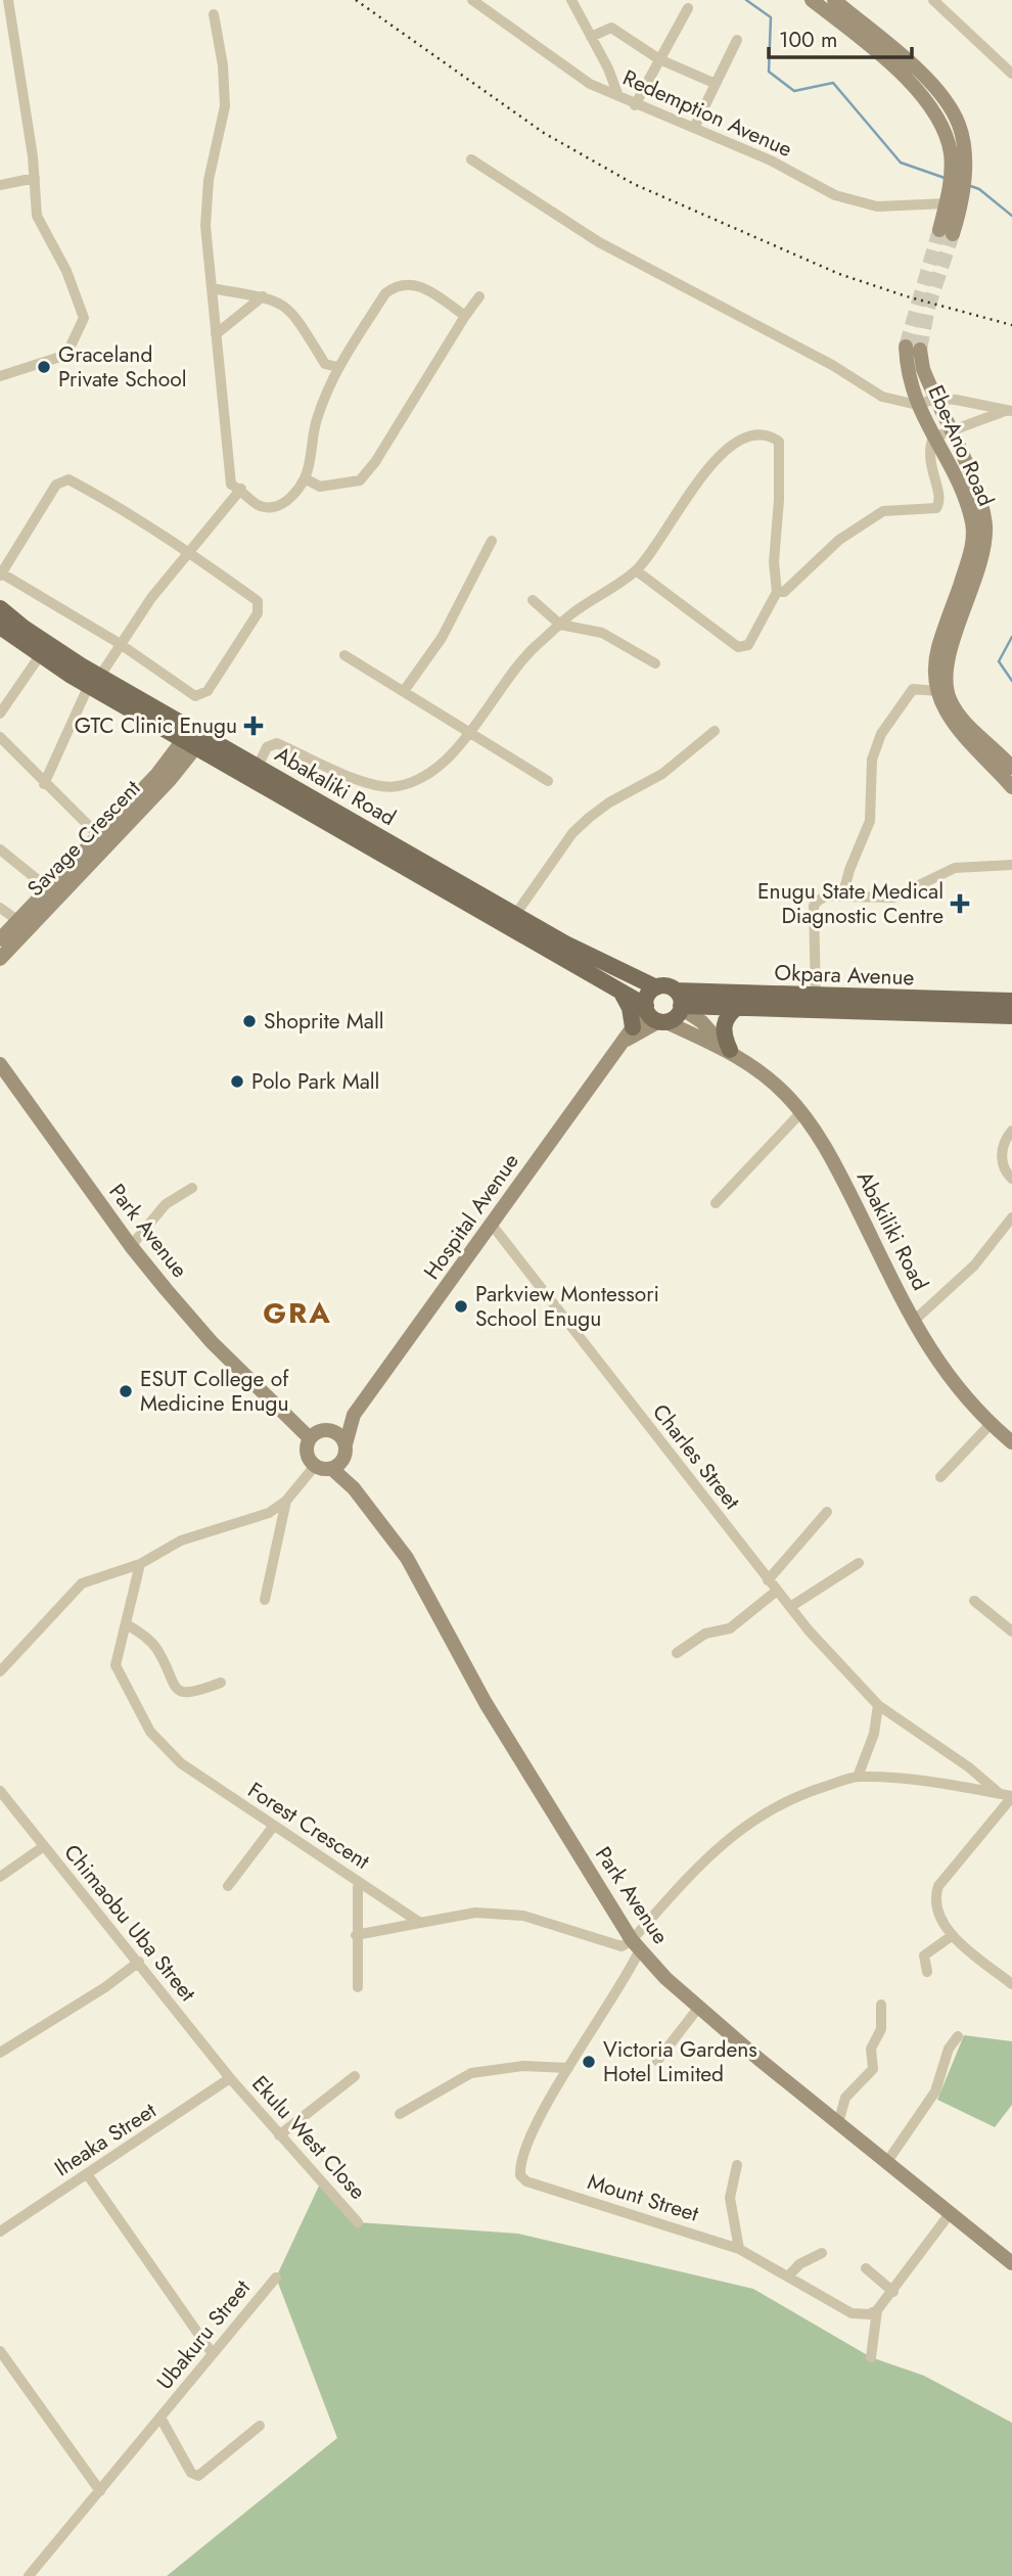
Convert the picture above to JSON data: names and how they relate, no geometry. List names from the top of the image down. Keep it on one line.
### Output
{"streets":{"main road":["Ebe-Ano Road","Abakaliki Road","Savage Crescent","Okpara Avenue","Hospital Avenue","Park Avenue","Abakiliki Road"],"street":["Redemption Avenue","Charles Street","Forest Crescent","Chimaobu Uba Street","Ekulu West Close","Iheaka Street","Mount Street","Ubakuru Street"]},"crossings":[["Abakaliki Road","Savage Crescent"],["Abakaliki Road","Okpara Avenue"],["Abakaliki Road","Hospital Avenue"],["Okpara Avenue","Hospital Avenue"],["Hospital Avenue","Charles Street"],["Park Avenue","Mount Street"],["Chimaobu Uba Street","Ekulu West Close"],["Chimaobu Uba Street","Iheaka Street"],["Ekulu West Close","Iheaka Street"]],"districts":["GRA"],"places":{"other":["Graceland Private School","Shoprite Mall","Polo Park Mall","Parkview Montessori School Enugu","ESUT College of Medicine Enugu","Victoria Gardens Hotel Limited"],"health":["GTC Clinic Enugu","Enugu State Medical Diagnostic Centre"]},"scale_bar":"100 m"}
